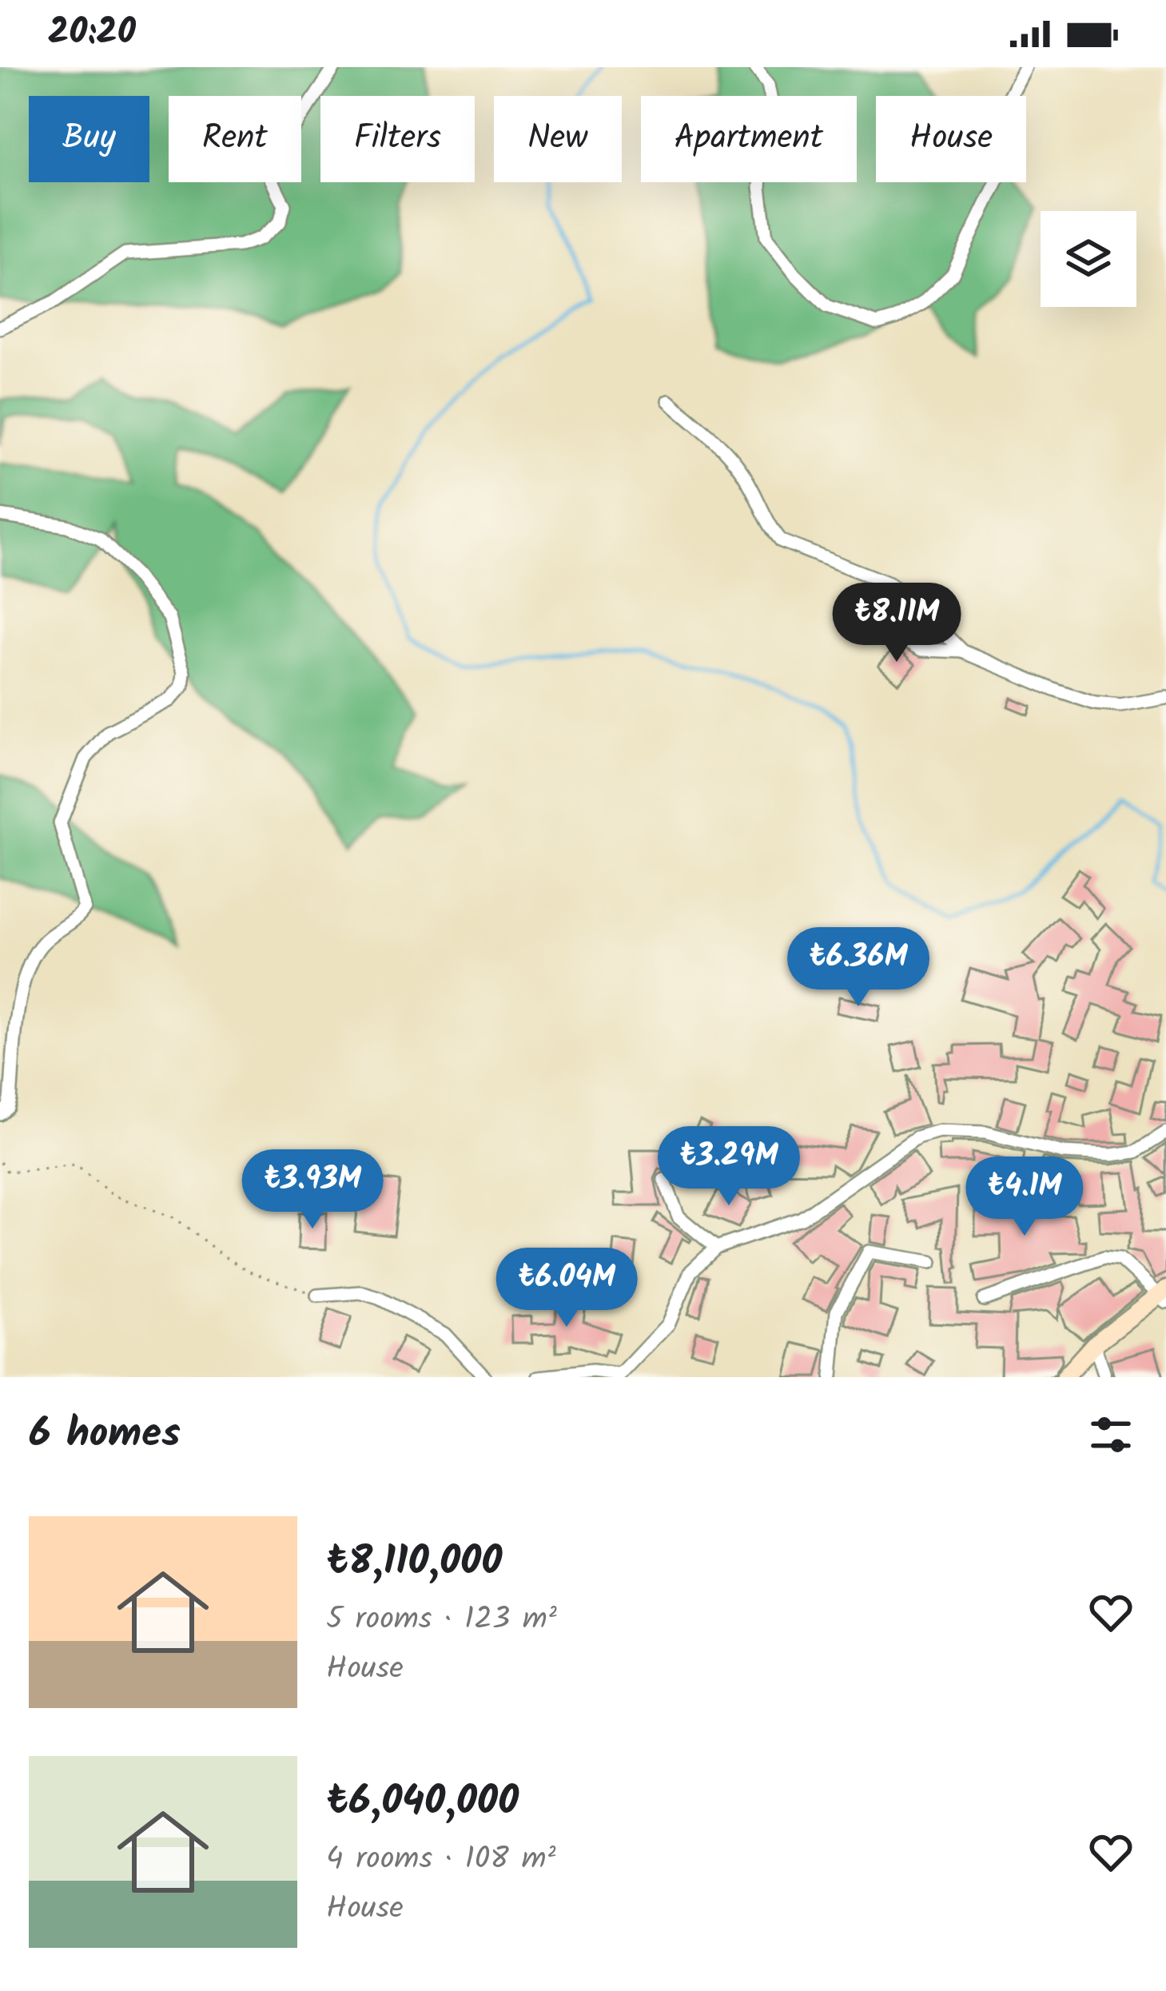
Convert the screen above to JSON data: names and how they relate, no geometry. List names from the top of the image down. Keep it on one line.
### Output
{"page":{"status":"20:20","chip":["Buy","Rent","Filters","New","Apartment","House"],"price":["₺8.11M","₺6.36M","₺3.29M","₺3.93M","₺4.1M","₺6.04M"],"heading":"6 homes","list":[{"name":"₺8,110,000","note":"5 rooms · 123 m² · House"},{"name":"₺6,040,000","note":"4 rooms · 108 m² · House"}]}}
